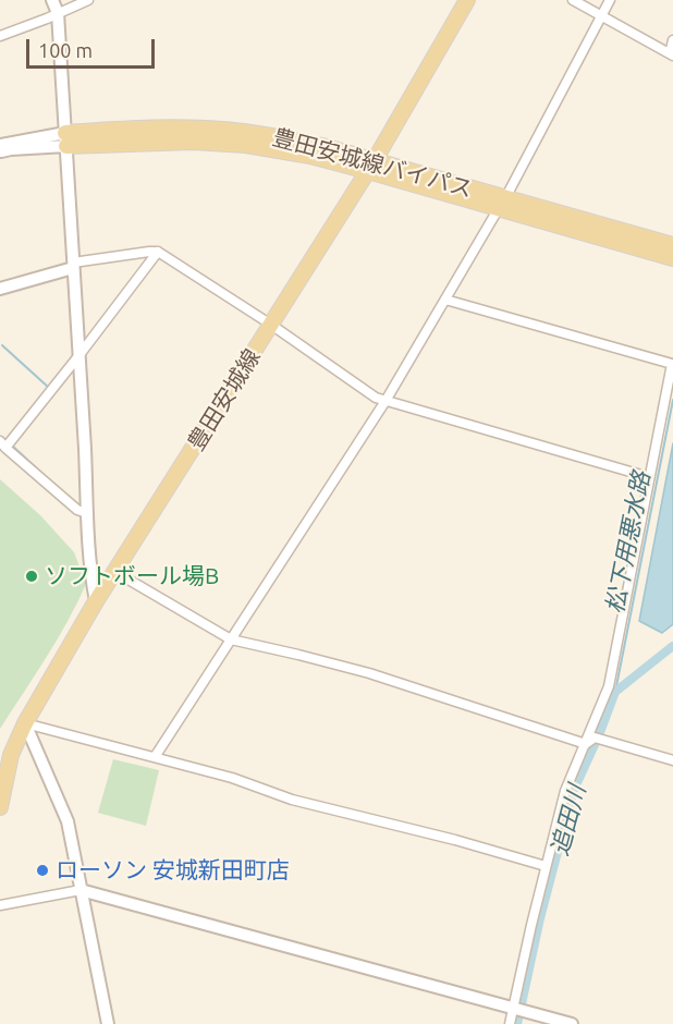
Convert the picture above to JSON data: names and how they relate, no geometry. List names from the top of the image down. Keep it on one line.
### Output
{"streets":{"main road":["豊田安城線バイパス","豊田安城線"]},"crossings":[["豊田安城線バイパス","豊田安城線"]],"water":["松下用悪水路","追田川"],"places":["ソフトボール場B","ローソン 安城新田町店"],"scale_bar":"100 m"}
